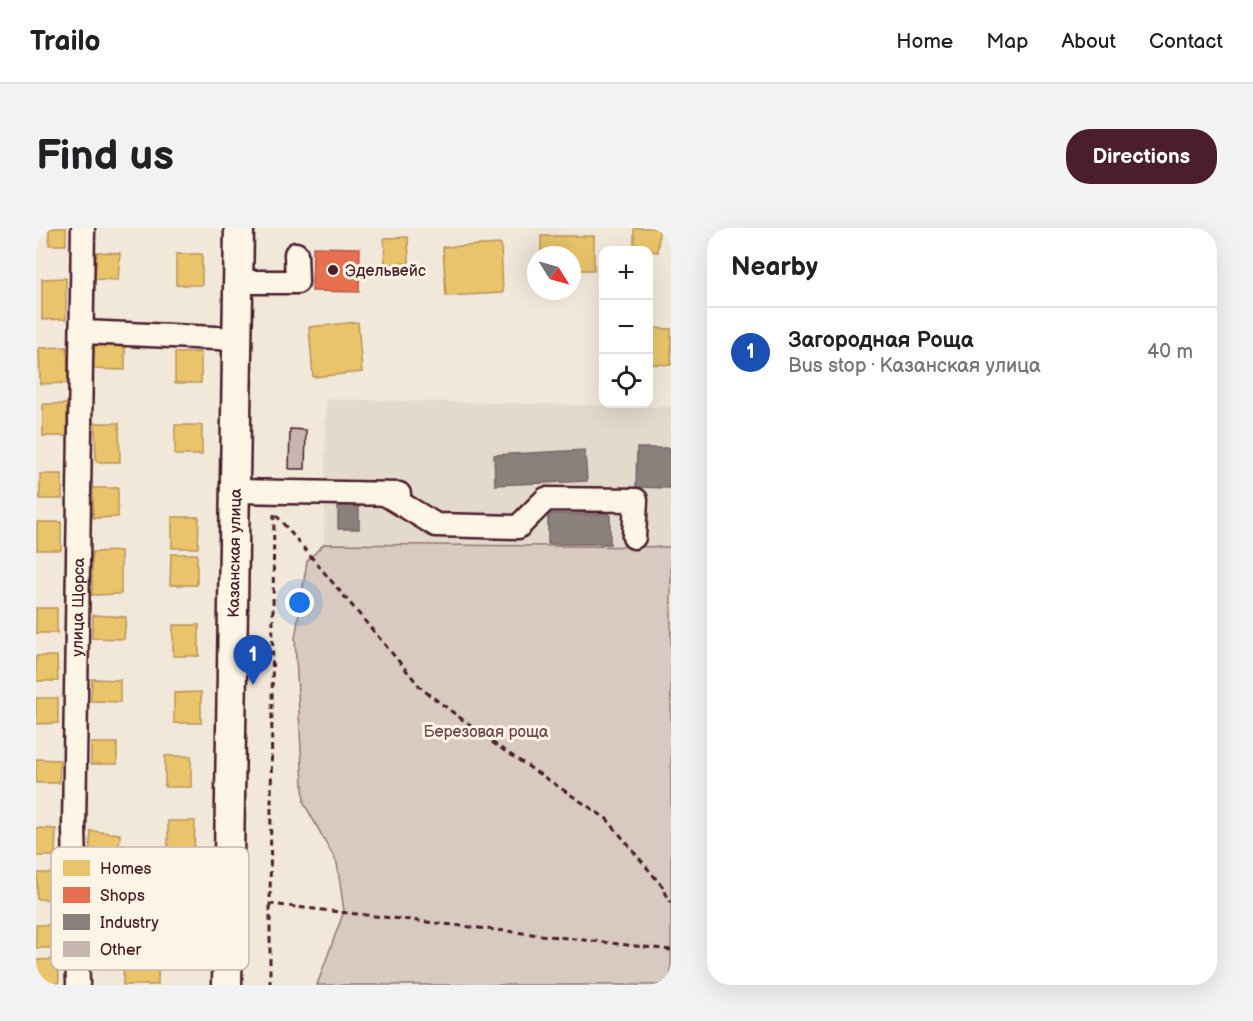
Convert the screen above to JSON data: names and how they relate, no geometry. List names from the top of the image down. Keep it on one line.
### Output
{"streets":{"main road":["Казанская улица"],"street":["улица Щорса"]},"parks":["Березовая роща"],"places":["Эдельвейс"],"legend":["Homes","Shops","Industry","Other"],"north":"bottom right","page":{"header":"Trailo","nav":["Home","Map","About","Contact"],"buttons":"Directions","title":"Find us","heading":"Nearby","map_buttons":["+","−"],"list":[{"mark":"1","name":"Загородная Роща","note":"Bus stop · Казанская улица","value":"40 m"}],"pins":"1"}}
